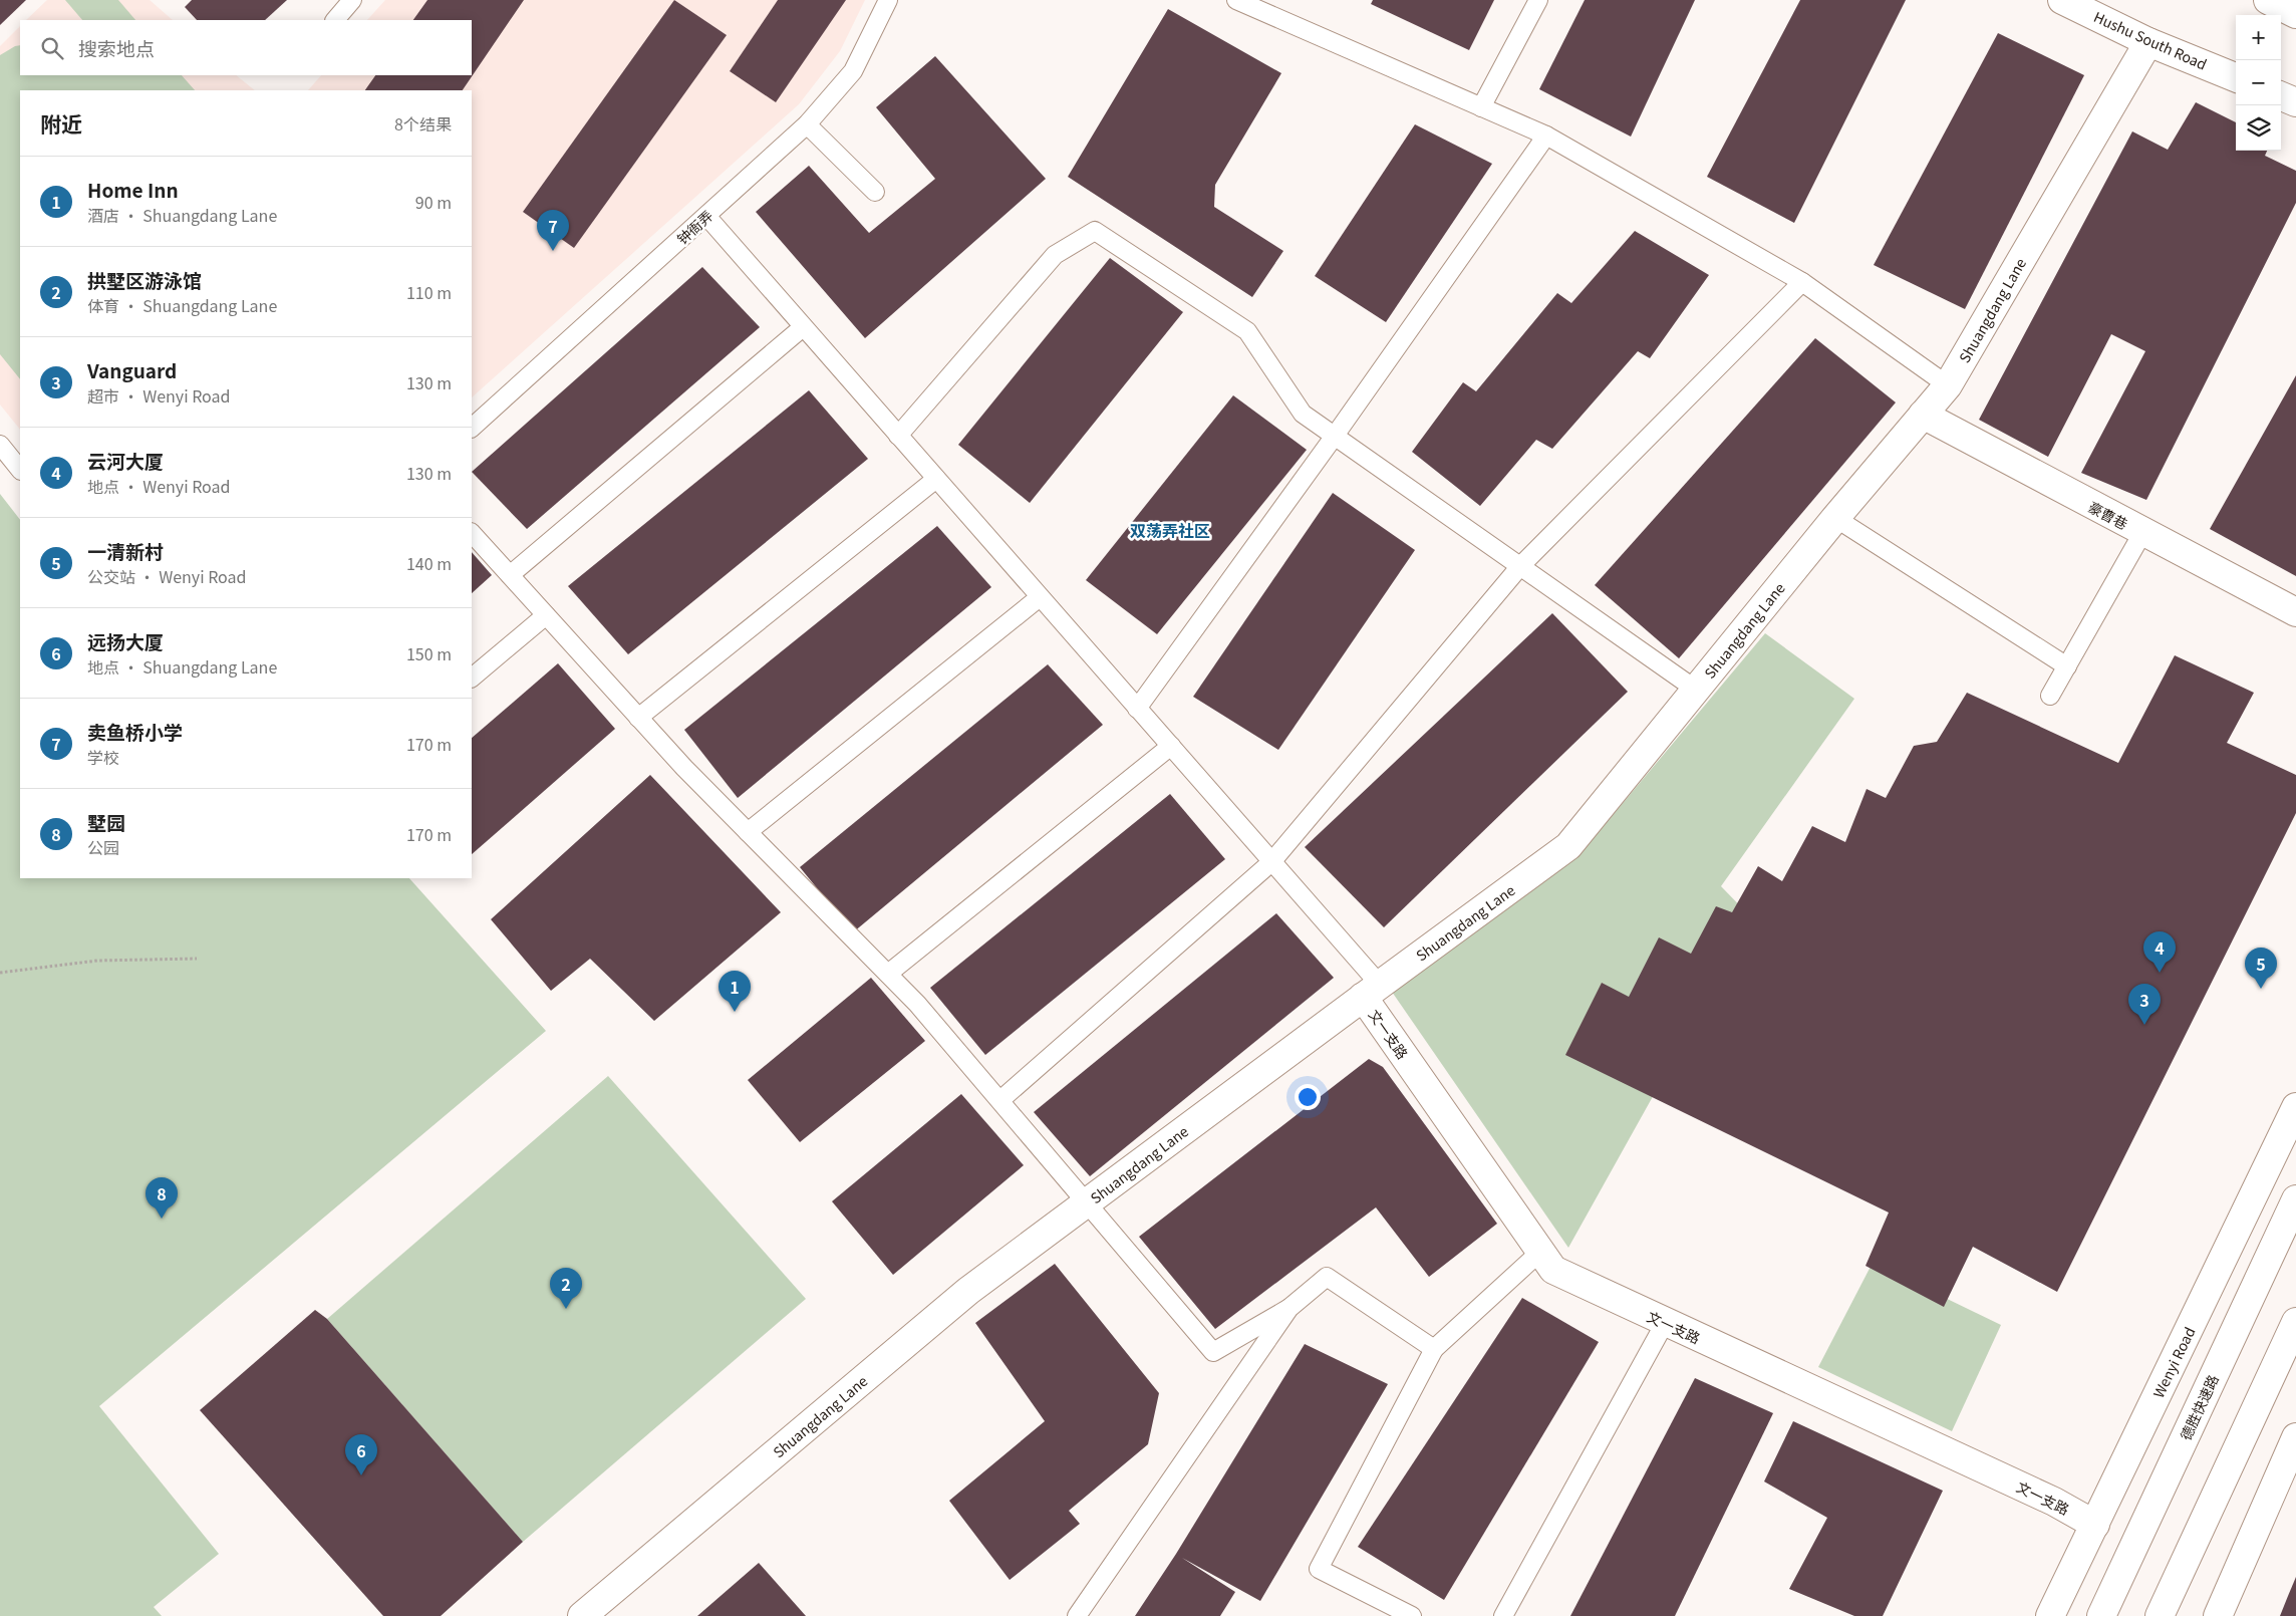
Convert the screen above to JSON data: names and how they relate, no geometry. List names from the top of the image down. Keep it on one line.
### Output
{"streets":{"main road":["Hushu South Road","Shuangdang Lane","豪曹巷","文一支路","Wenyi Road","德胜快速路"],"lane":["钟衙弄"]},"crossings":[["Hushu South Road","Shuangdang Lane"],["Shuangdang Lane","豪曹巷"],["Shuangdang Lane","文一支路"],["文一支路","Wenyi Road"]],"districts":["双荡弄社区"],"page":{"map_buttons":["+","−"],"search":"搜索地点","heading":["附近","8个结果"],"list":[{"mark":"1","name":"Home Inn","note":"酒店 · Shuangdang Lane","value":"90 m"},{"mark":"2","name":"拱墅区游泳馆","note":"体育 · Shuangdang Lane","value":"110 m"},{"mark":"3","name":"Vanguard","note":"超市 · Wenyi Road","value":"130 m"},{"mark":"4","name":"云河大厦","note":"地点 · Wenyi Road","value":"130 m"},{"mark":"5","name":"一清新村","note":"公交站 · Wenyi Road","value":"140 m"},{"mark":"6","name":"远扬大厦","note":"地点 · Shuangdang Lane","value":"150 m"},{"mark":"7","name":"卖鱼桥小学","note":"学校","value":"170 m"},{"mark":"8","name":"墅园","note":"公园","value":"170 m"}],"pins":["7","4","5","1","3","8","2","6"]}}
